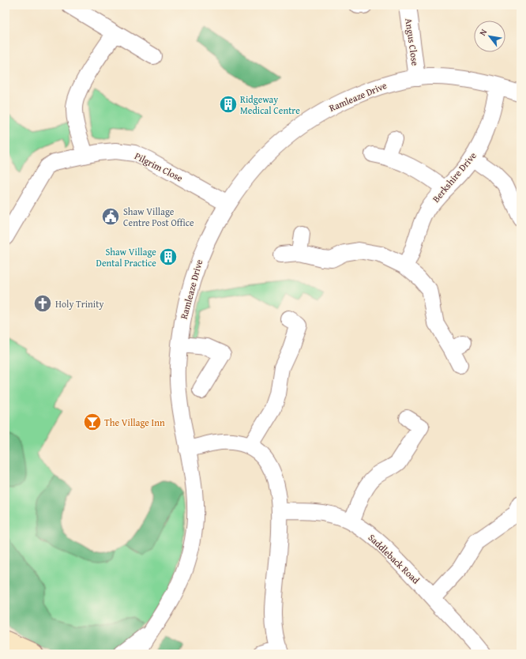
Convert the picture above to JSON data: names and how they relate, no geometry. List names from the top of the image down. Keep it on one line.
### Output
{"streets":{"street":["Angus Close","Ramleaze Drive","Pilgrim Close","Berkshire Drive","Saddleback Road"]},"crossings":[["Angus Close","Ramleaze Drive"],["Ramleaze Drive","Pilgrim Close"],["Ramleaze Drive","Berkshire Drive"]],"places":{"building":["Ridgeway Medical Centre","Shaw Village Dental Practice"],"public building":["Shaw Village Centre Post Office"],"church":["Holy Trinity"],"bar":["The Village Inn"]},"north":"top left"}
